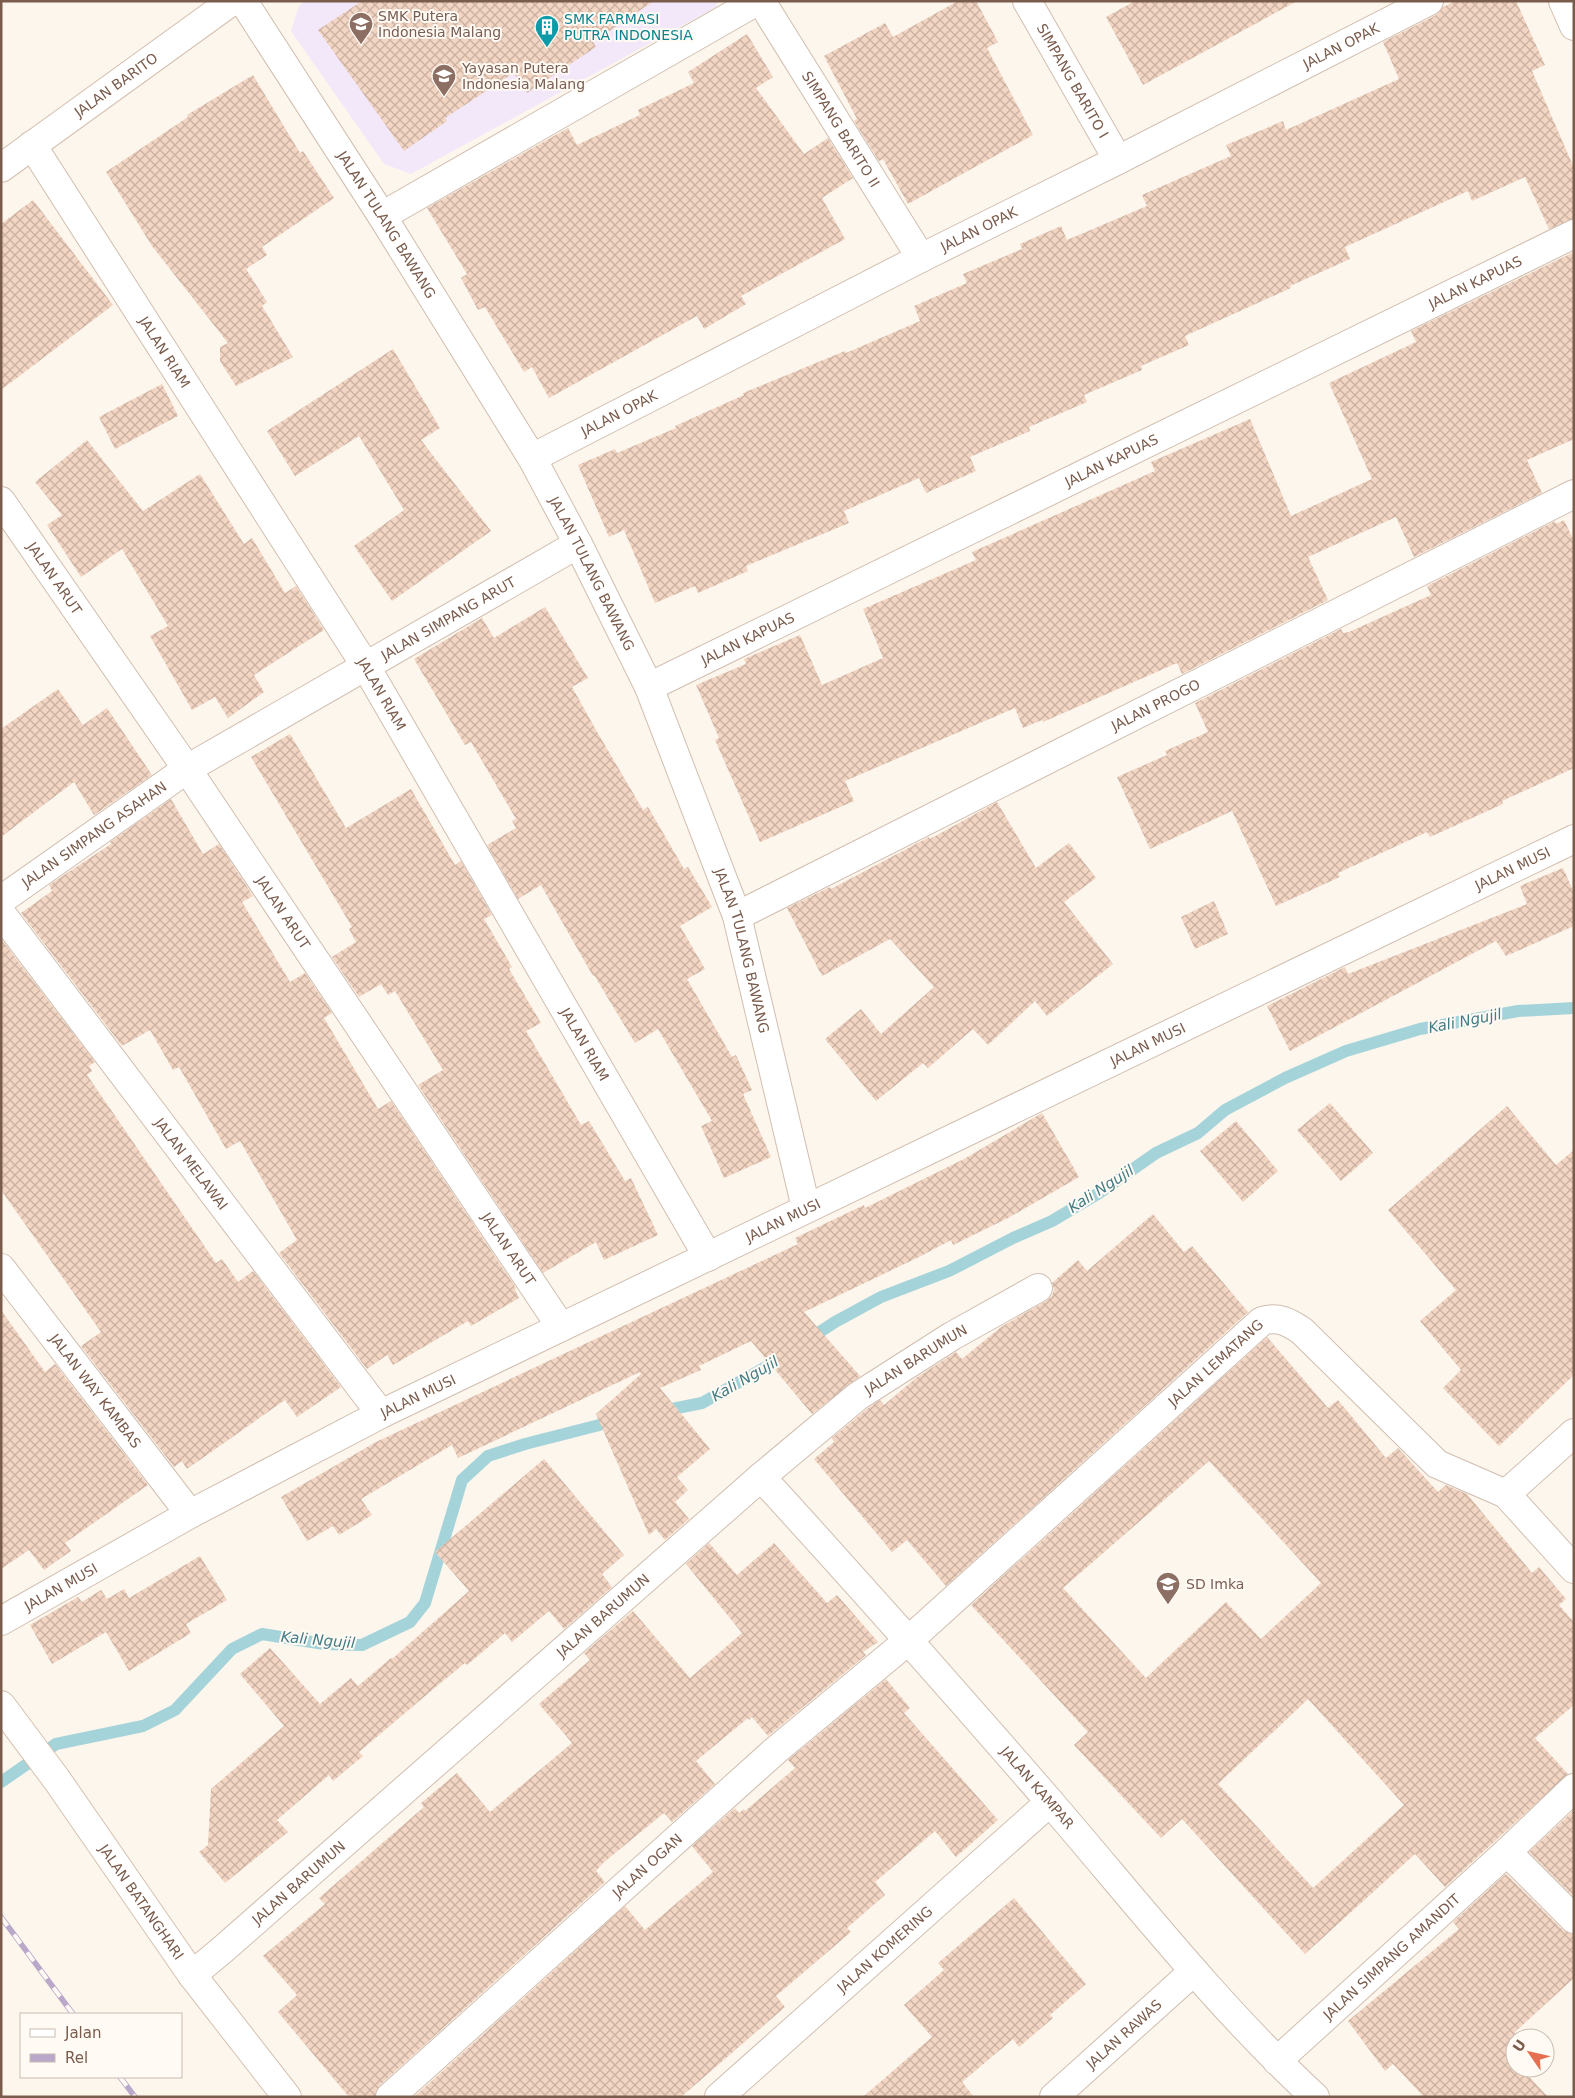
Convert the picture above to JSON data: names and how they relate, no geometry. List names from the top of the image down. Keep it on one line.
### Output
{"streets":{"street":["JALAN OPAK","SIMPANG BARITO I","JALAN BARITO","SIMPANG BARITO II","JALAN TULANG BAWANG","JALAN KAPUAS","JALAN RIAM","JALAN ARUT","JALAN SIMPANG ARUT","JALAN PROGO","JALAN SIMPANG ASAHAN","JALAN MUSI","JALAN MELAWAI","JALAN BARUMUN","JALAN LEMATANG","JALAN WAY KAMBAS","JALAN KAMPAR","JALAN OGAN","JALAN BATANGHARI","JALAN KOMERING","JALAN SIMPANG AMANDIT","JALAN RAWAS"]},"crossings":[["JALAN OPAK","SIMPANG BARITO I"],["JALAN OPAK","SIMPANG BARITO II"],["JALAN OPAK","JALAN TULANG BAWANG"],["JALAN BARITO","JALAN RIAM"],["JALAN TULANG BAWANG","JALAN KAPUAS"],["JALAN TULANG BAWANG","JALAN SIMPANG ARUT"],["JALAN TULANG BAWANG","JALAN PROGO"],["JALAN TULANG BAWANG","JALAN MUSI"],["JALAN RIAM","JALAN SIMPANG ARUT"],["JALAN RIAM","JALAN MUSI"],["JALAN ARUT","JALAN SIMPANG ARUT"],["JALAN ARUT","JALAN SIMPANG ASAHAN"],["JALAN ARUT","JALAN MUSI"],["JALAN SIMPANG ARUT","JALAN SIMPANG ASAHAN"],["JALAN MUSI","JALAN MELAWAI"],["JALAN MUSI","JALAN WAY KAMBAS"],["JALAN BARUMUN","JALAN KAMPAR"],["JALAN BARUMUN","JALAN BATANGHARI"],["JALAN LEMATANG","JALAN KAMPAR"],["JALAN LEMATANG","JALAN OGAN"],["JALAN KAMPAR","JALAN OGAN"],["JALAN KAMPAR","JALAN KOMERING"],["JALAN KAMPAR","JALAN SIMPANG AMANDIT"],["JALAN KAMPAR","JALAN RAWAS"]],"water":["Kali Ngujil"],"places":{"school or university":["SMK Putera Indonesia Malang","Yayasan Putera Indonesia Malang","SD Imka"],"building":["SMK FARMASI PUTRA INDONESIA"]},"legend":["Jalan","Rel"],"north":"top left"}
